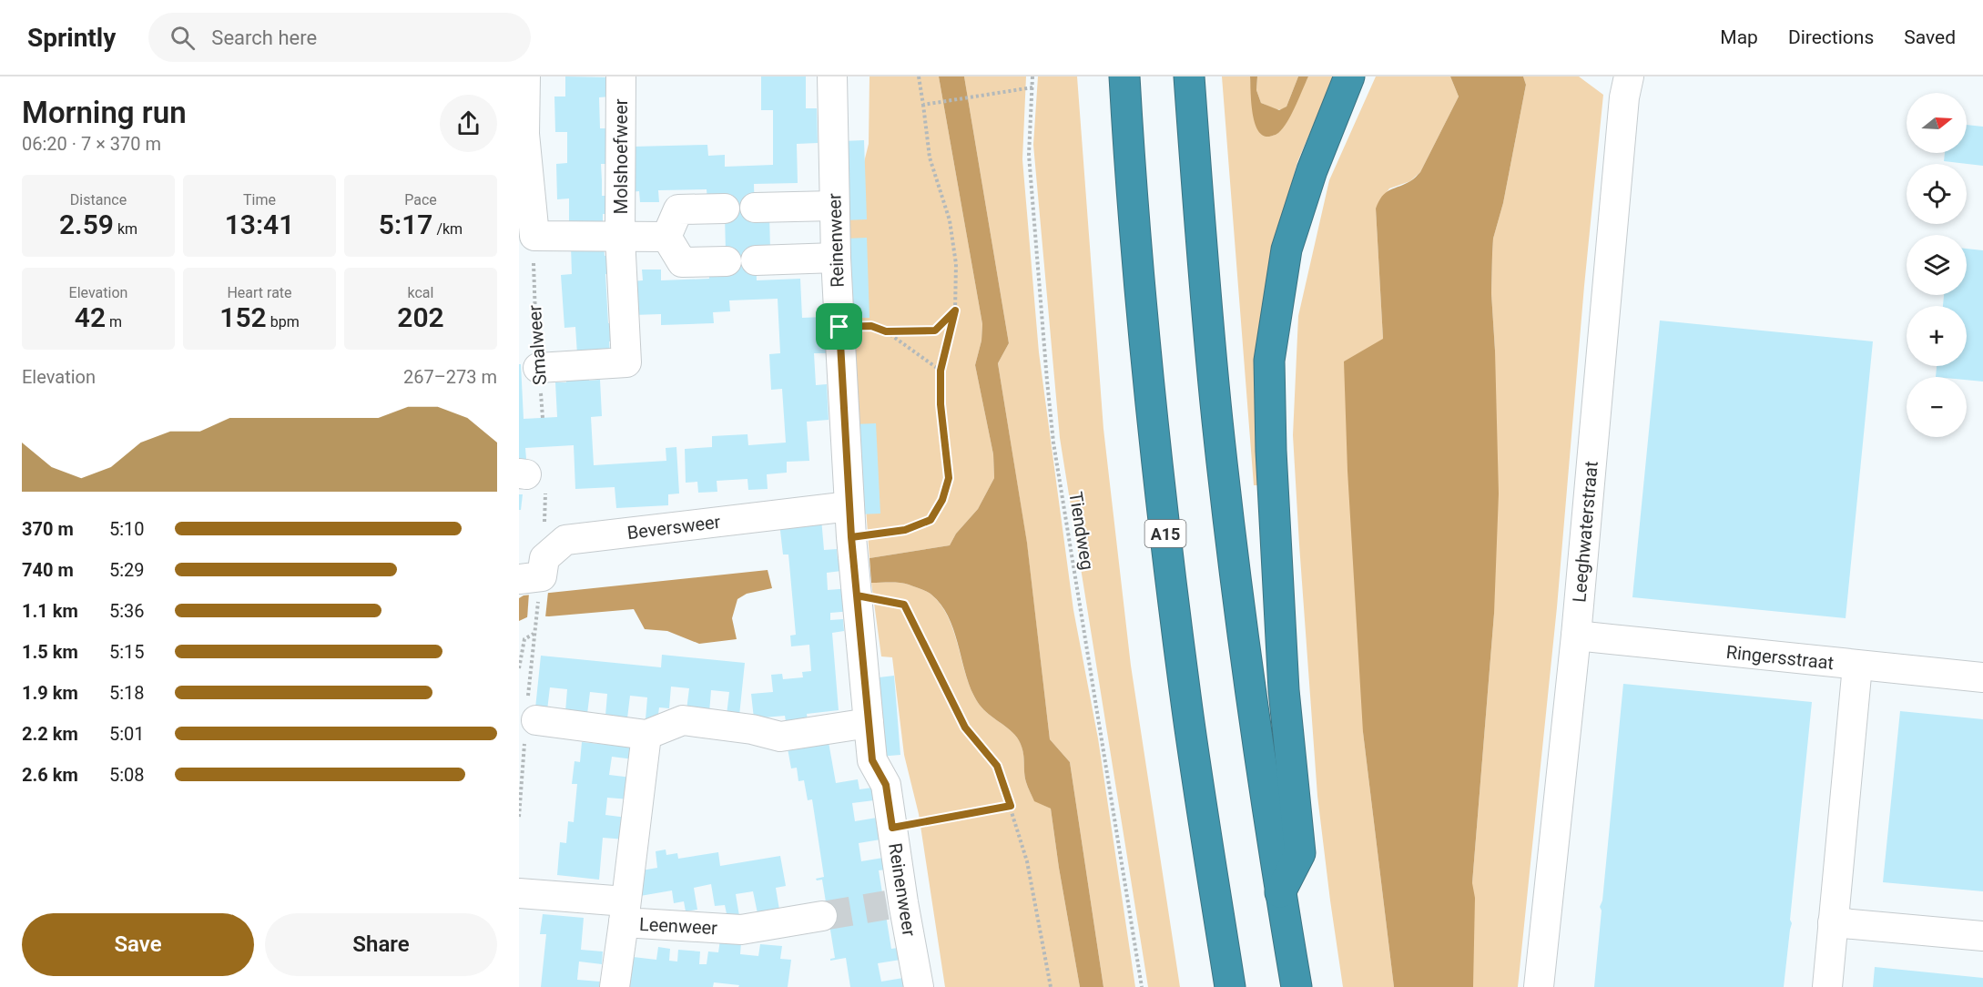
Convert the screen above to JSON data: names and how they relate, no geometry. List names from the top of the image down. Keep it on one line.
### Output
{"streets":{"highway":["A15"],"street":["Molshoefweer","Reinenweer","Beversweer","Leeghwaterstraat","Ringersstraat","Leenweer"],"path":["Smalweer","Tiendweg"]},"crossings":[["Molshoefweer","Smalweer"],["Reinenweer","Beversweer"],["Leeghwaterstraat","Ringersstraat"]],"north":"right","page":{"header":"Sprintly","search":"Search here","nav":["Map","Directions","Saved"],"heading":["Morning run","06:20 · 7 × 370 m"],"map_buttons":["+","−"],"stats":[["Distance","2.59 km"],["Time","13:41"],["Pace","5:17 /km"],["Elevation","42 m"],["Heart rate","152 bpm"],["kcal","202"]],"chart":["Elevation","267–273 m"],"list":[{"name":"370 m","note":"5:10"},{"name":"740 m","note":"5:29"},{"name":"1.1 km","note":"5:36"},{"name":"1.5 km","note":"5:15"},{"name":"1.9 km","note":"5:18"},{"name":"2.2 km","note":"5:01"},{"name":"2.6 km","note":"5:08"}],"buttons":["Save","Share"]}}
